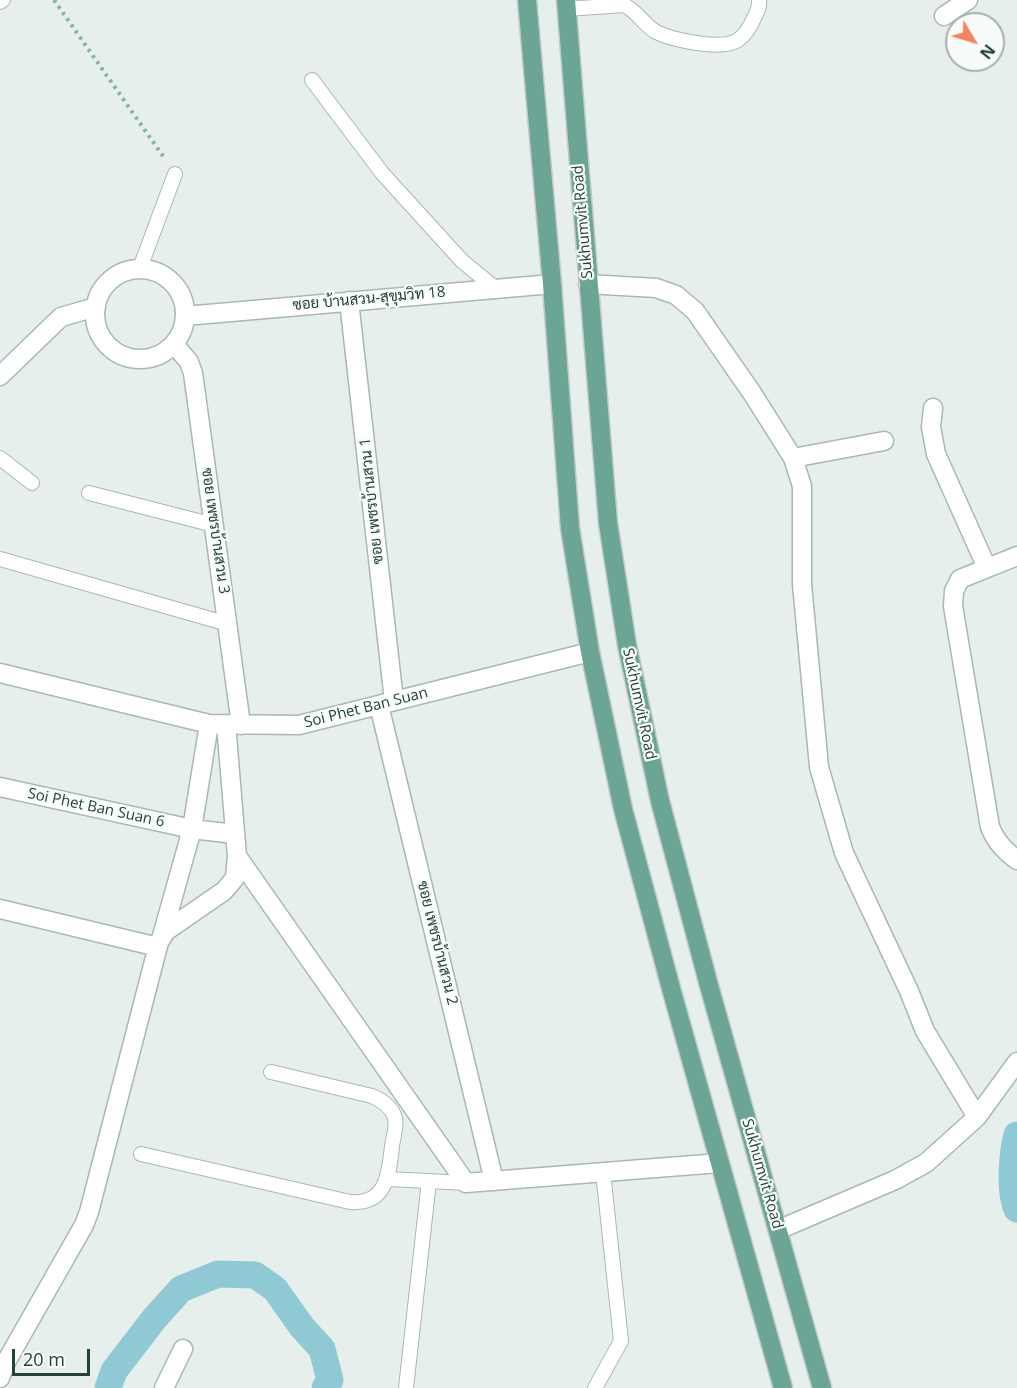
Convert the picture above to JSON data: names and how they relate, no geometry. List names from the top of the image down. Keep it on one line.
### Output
{"streets":{"main road":["Sukhumvit Road"],"street":["ซอย บ้านสวน-สุขุมวิท 18","ซอย เพชรบ้านสวน 1","ซอย เพชรบ้านสวน 3","Soi Phet Ban Suan","Soi Phet Ban Suan 6","ซอย เพชรบ้านสวน 2"]},"crossings":[["ซอย บ้านสวน-สุขุมวิท 18","ซอย เพชรบ้านสวน 1"],["ซอย บ้านสวน-สุขุมวิท 18","ซอย เพชรบ้านสวน 3"],["ซอย เพชรบ้านสวน 1","Soi Phet Ban Suan"],["ซอย เพชรบ้านสวน 1","ซอย เพชรบ้านสวน 2"],["ซอย เพชรบ้านสวน 3","Soi Phet Ban Suan"],["Soi Phet Ban Suan","ซอย เพชรบ้านสวน 2"]],"scale_bar":"20 m","north":"bottom right"}
